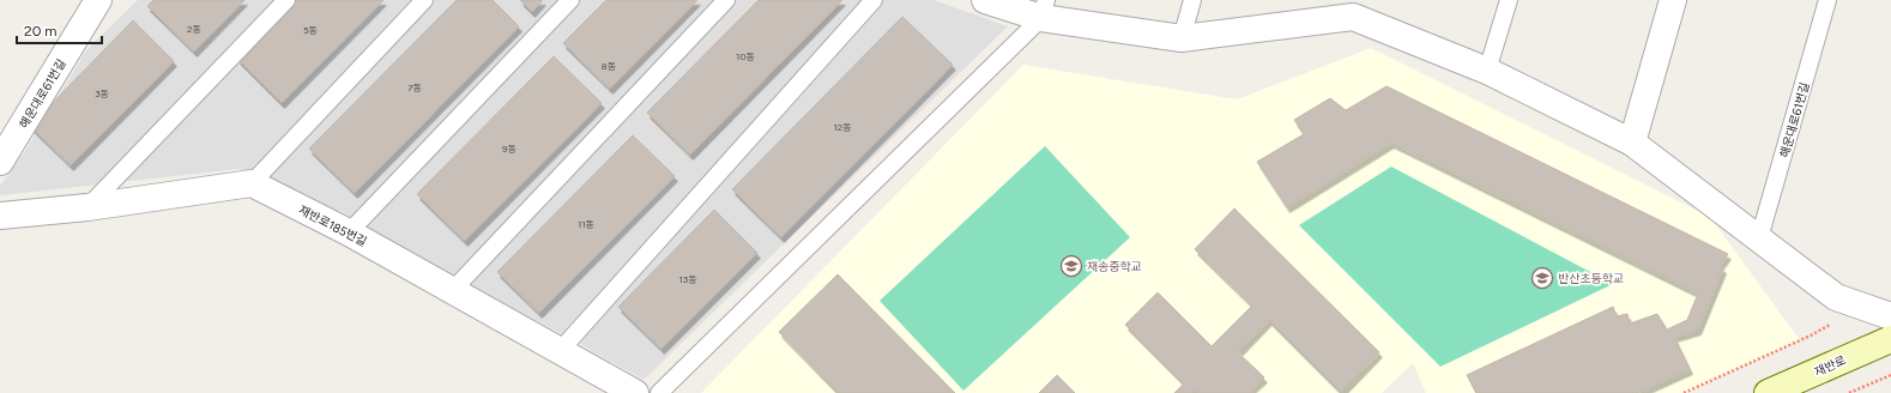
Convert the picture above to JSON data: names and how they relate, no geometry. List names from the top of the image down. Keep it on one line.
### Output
{"streets":{"main road":["재반로"],"street":["해운대로61번길","재반로185번길"]},"places":{"school or university":["재송중학교","반산초등학교"]},"house_numbers":["2동","5동","10동","8동","7동","3동","12동","9동","11동","13동"],"scale_bar":"20 m"}
